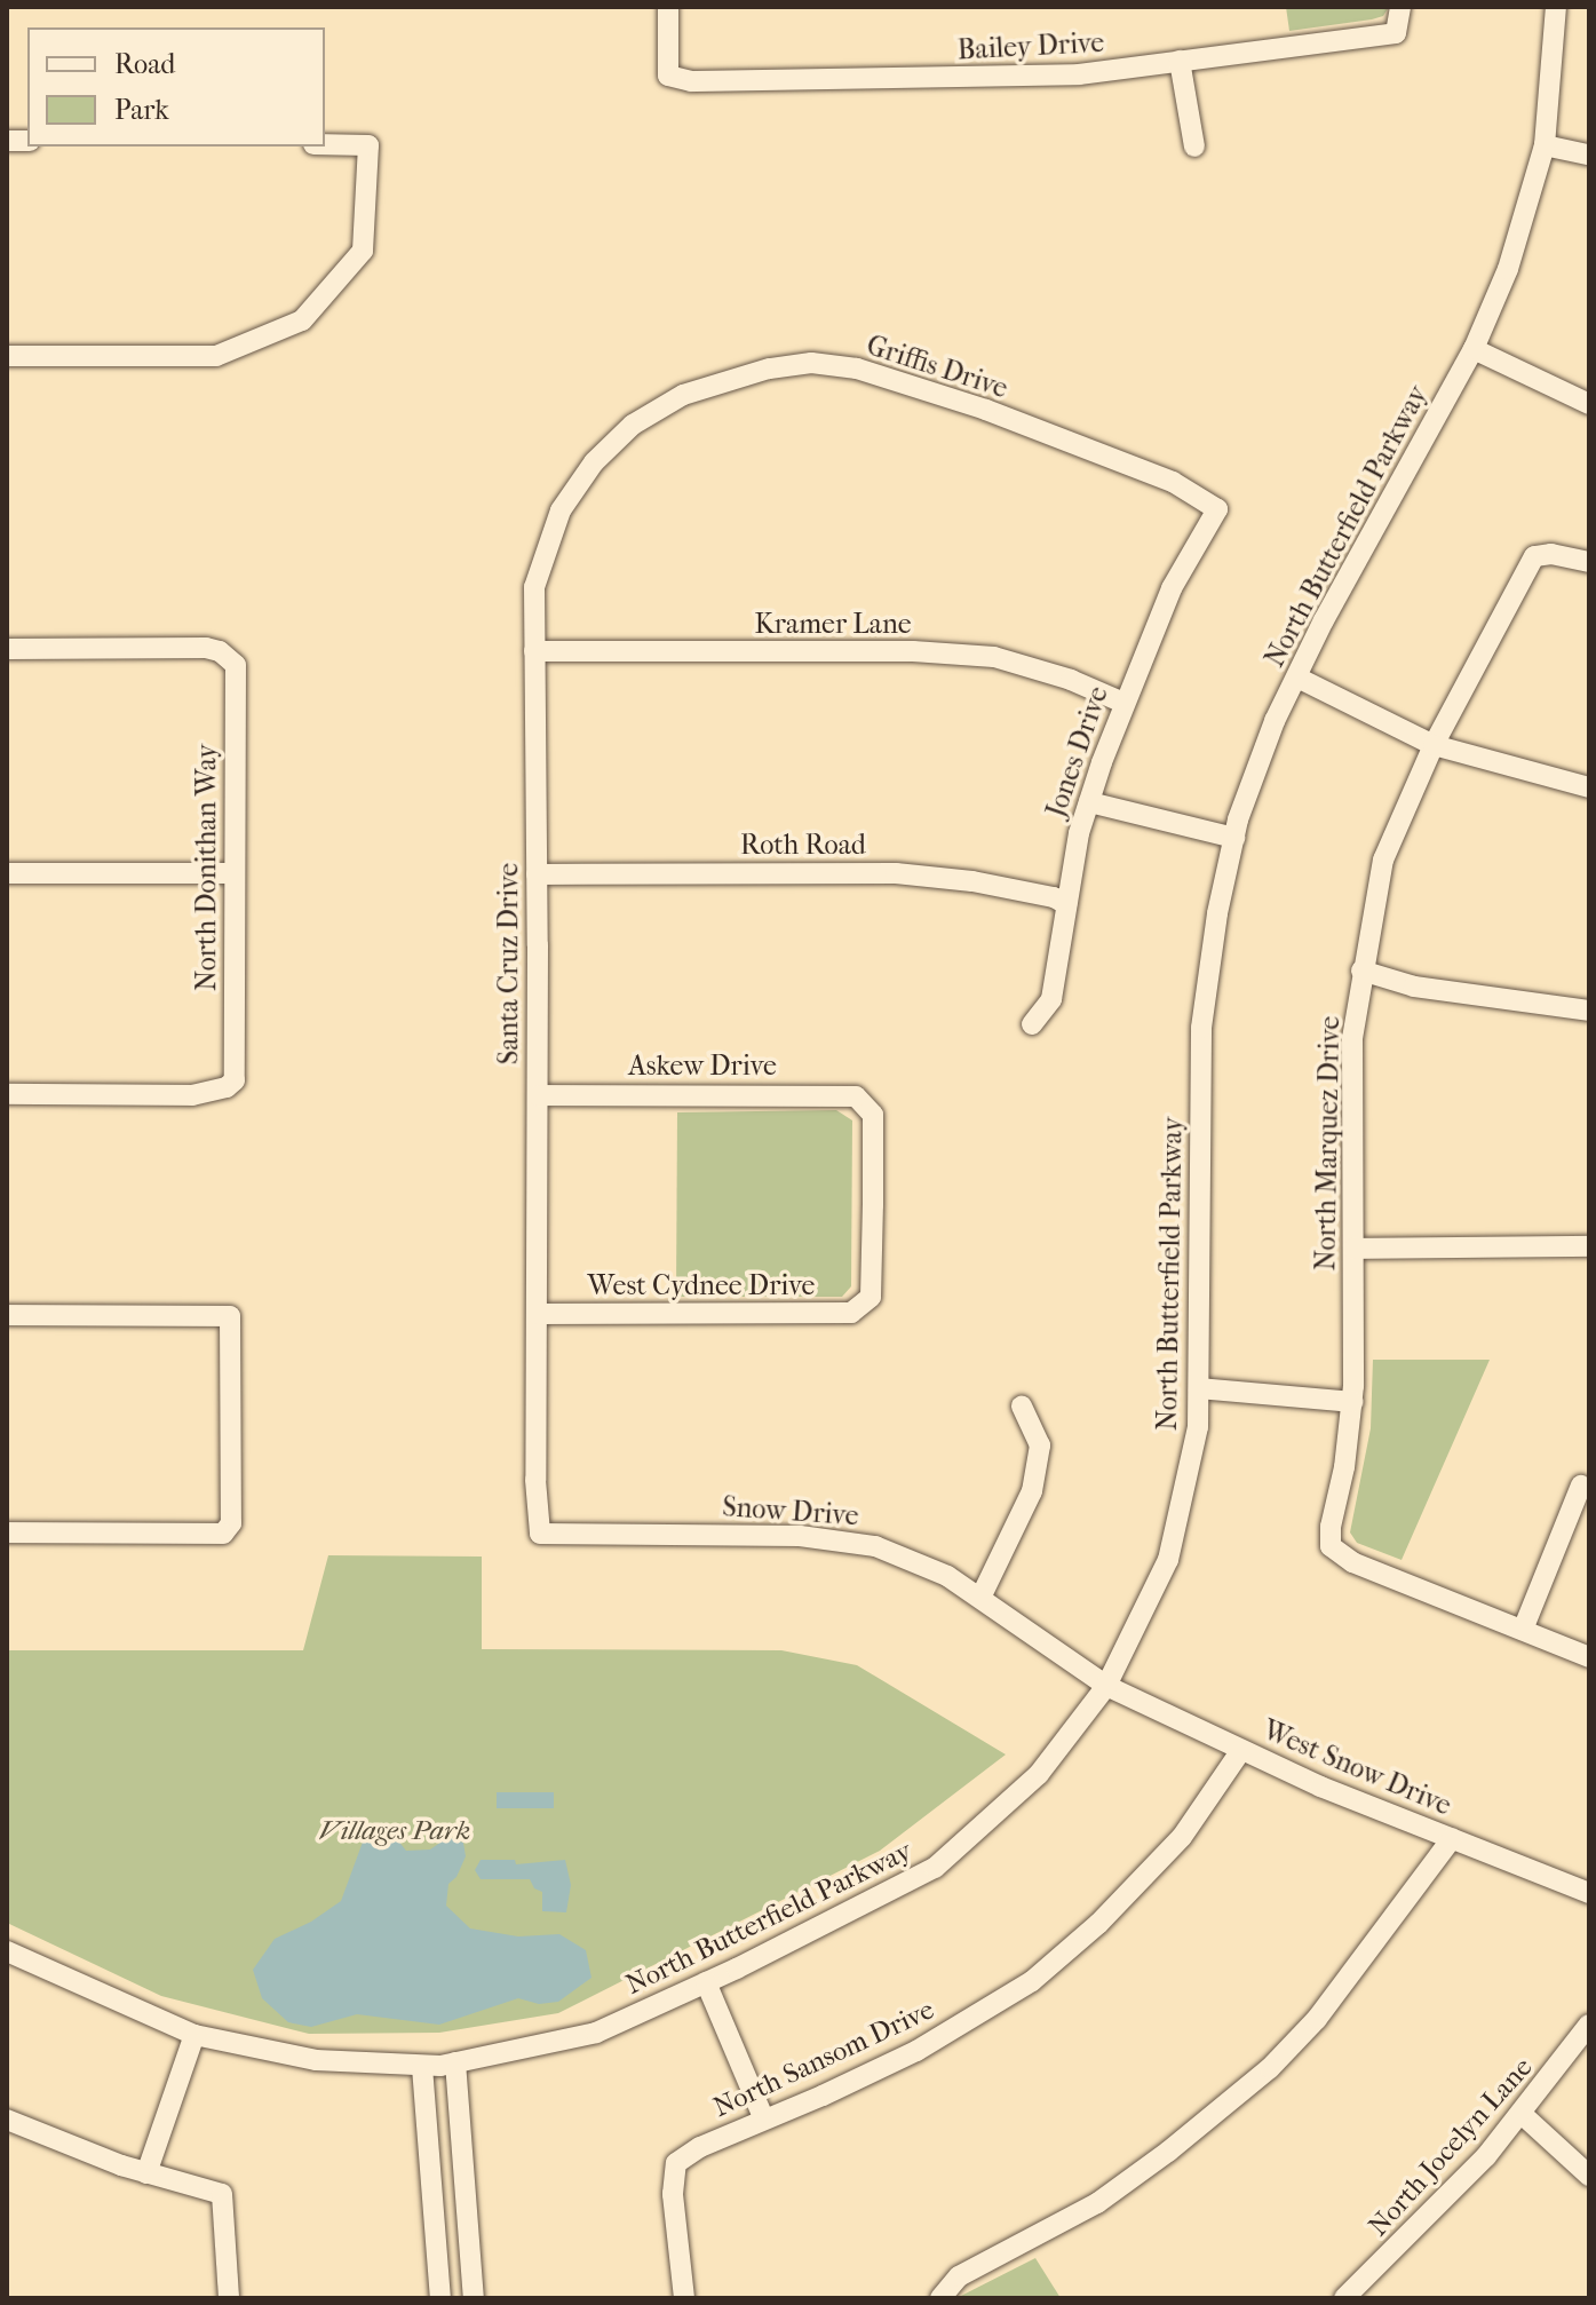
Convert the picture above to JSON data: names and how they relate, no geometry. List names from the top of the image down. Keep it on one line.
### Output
{"streets":{"street":["Bailey Drive","Griffis Drive","North Butterfield Parkway","Kramer Lane","Jones Drive","Roth Road","North Donithan Way","Santa Cruz Drive","Askew Drive","North Marquez Drive","West Cydnee Drive","Snow Drive","West Snow Drive","North Sansom Drive","North Jocelyn Lane"]},"crossings":[["Griffis Drive","Jones Drive"],["Griffis Drive","Santa Cruz Drive"],["North Butterfield Parkway","Snow Drive"],["North Butterfield Parkway","West Snow Drive"],["Kramer Lane","Jones Drive"],["Kramer Lane","Santa Cruz Drive"],["Jones Drive","Roth Road"],["Roth Road","Santa Cruz Drive"],["Santa Cruz Drive","Askew Drive"],["Santa Cruz Drive","West Cydnee Drive"],["Santa Cruz Drive","Snow Drive"],["Askew Drive","West Cydnee Drive"],["Snow Drive","West Snow Drive"],["West Snow Drive","North Sansom Drive"]],"parks":["Villages Park"],"legend":["Road","Park"]}
